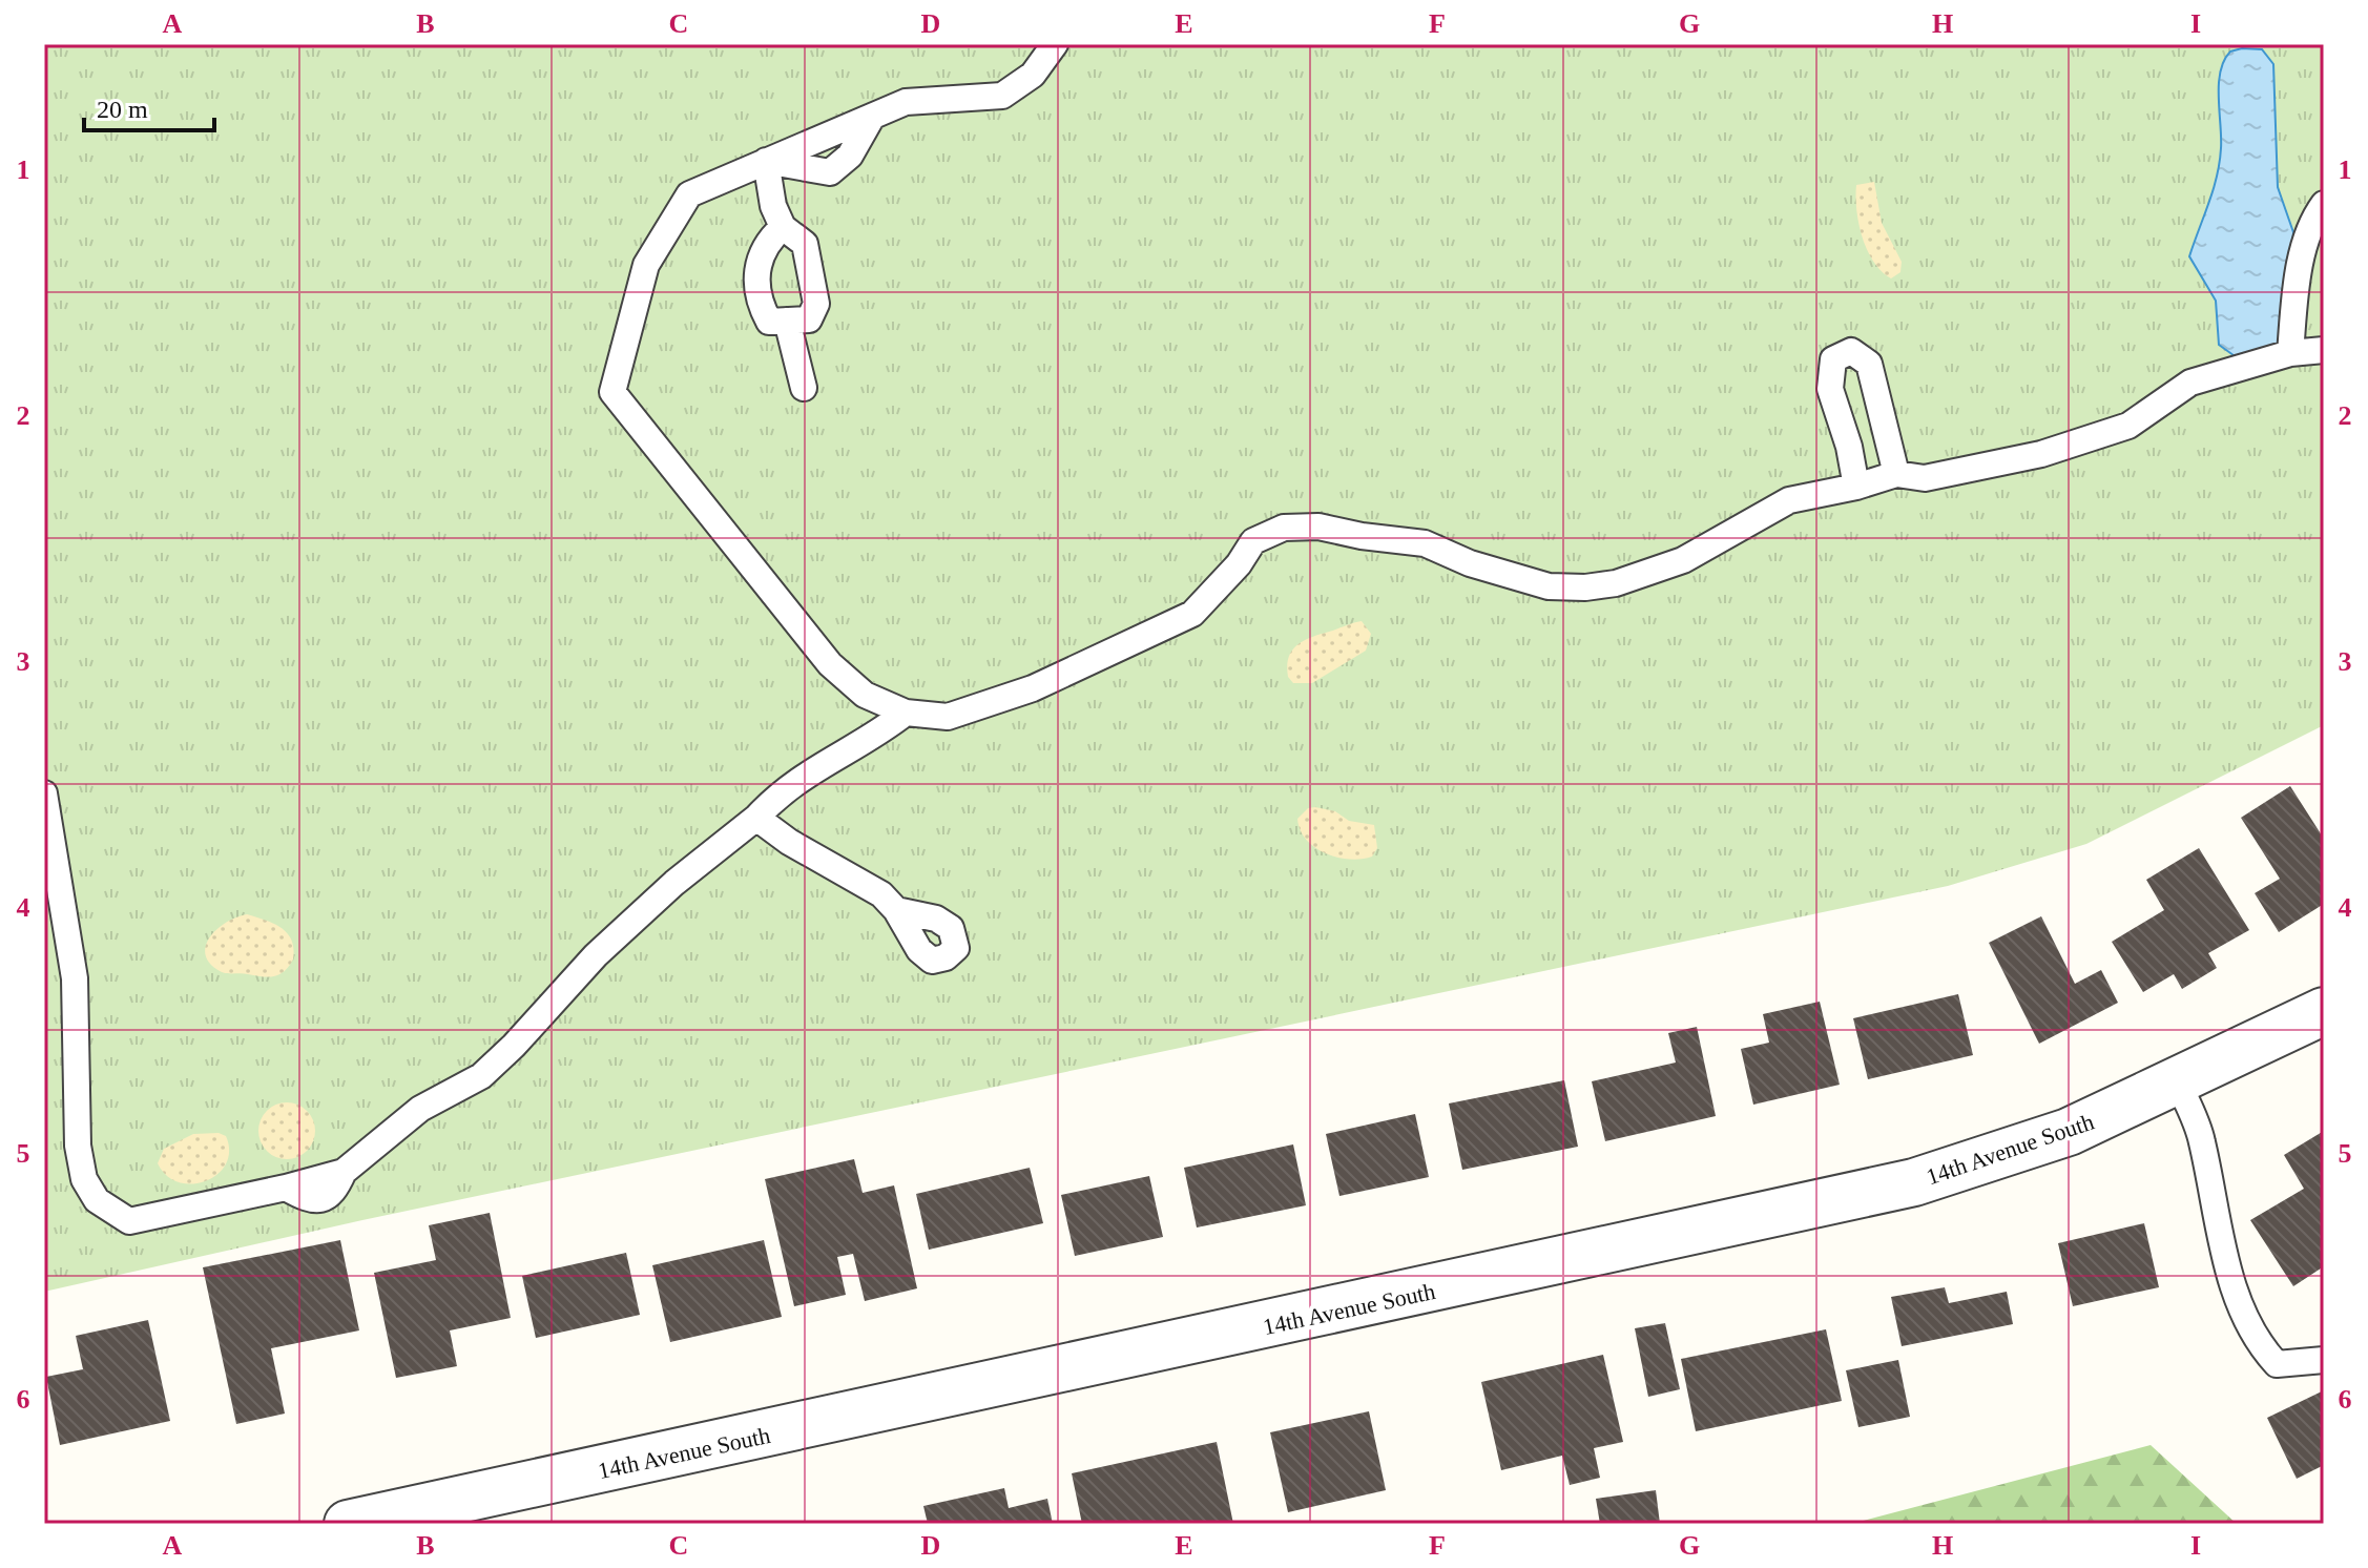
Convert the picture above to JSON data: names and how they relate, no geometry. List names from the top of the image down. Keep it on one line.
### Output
{"streets":{"street":["14th Avenue South"]},"scale_bar":"20 m","grid":{"columns":["A","B","C","D","E","F","G","H","I"],"rows":["1","2","3","4","5","6"]}}
